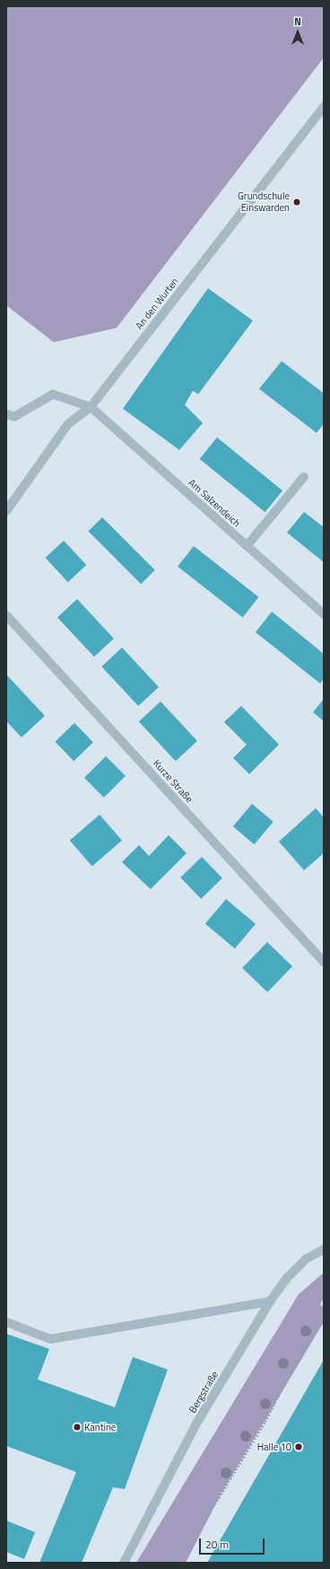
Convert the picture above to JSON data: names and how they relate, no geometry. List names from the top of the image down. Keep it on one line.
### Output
{"streets":{"street":["An den Wurten","Am Salzendeich","Kurze Straße","Bergstraße"]},"crossings":[["An den Wurten","Am Salzendeich"]],"places":["Grundschule Einswarden","Kantine","Halle 10"],"scale_bar":"20 m","north":"top"}
